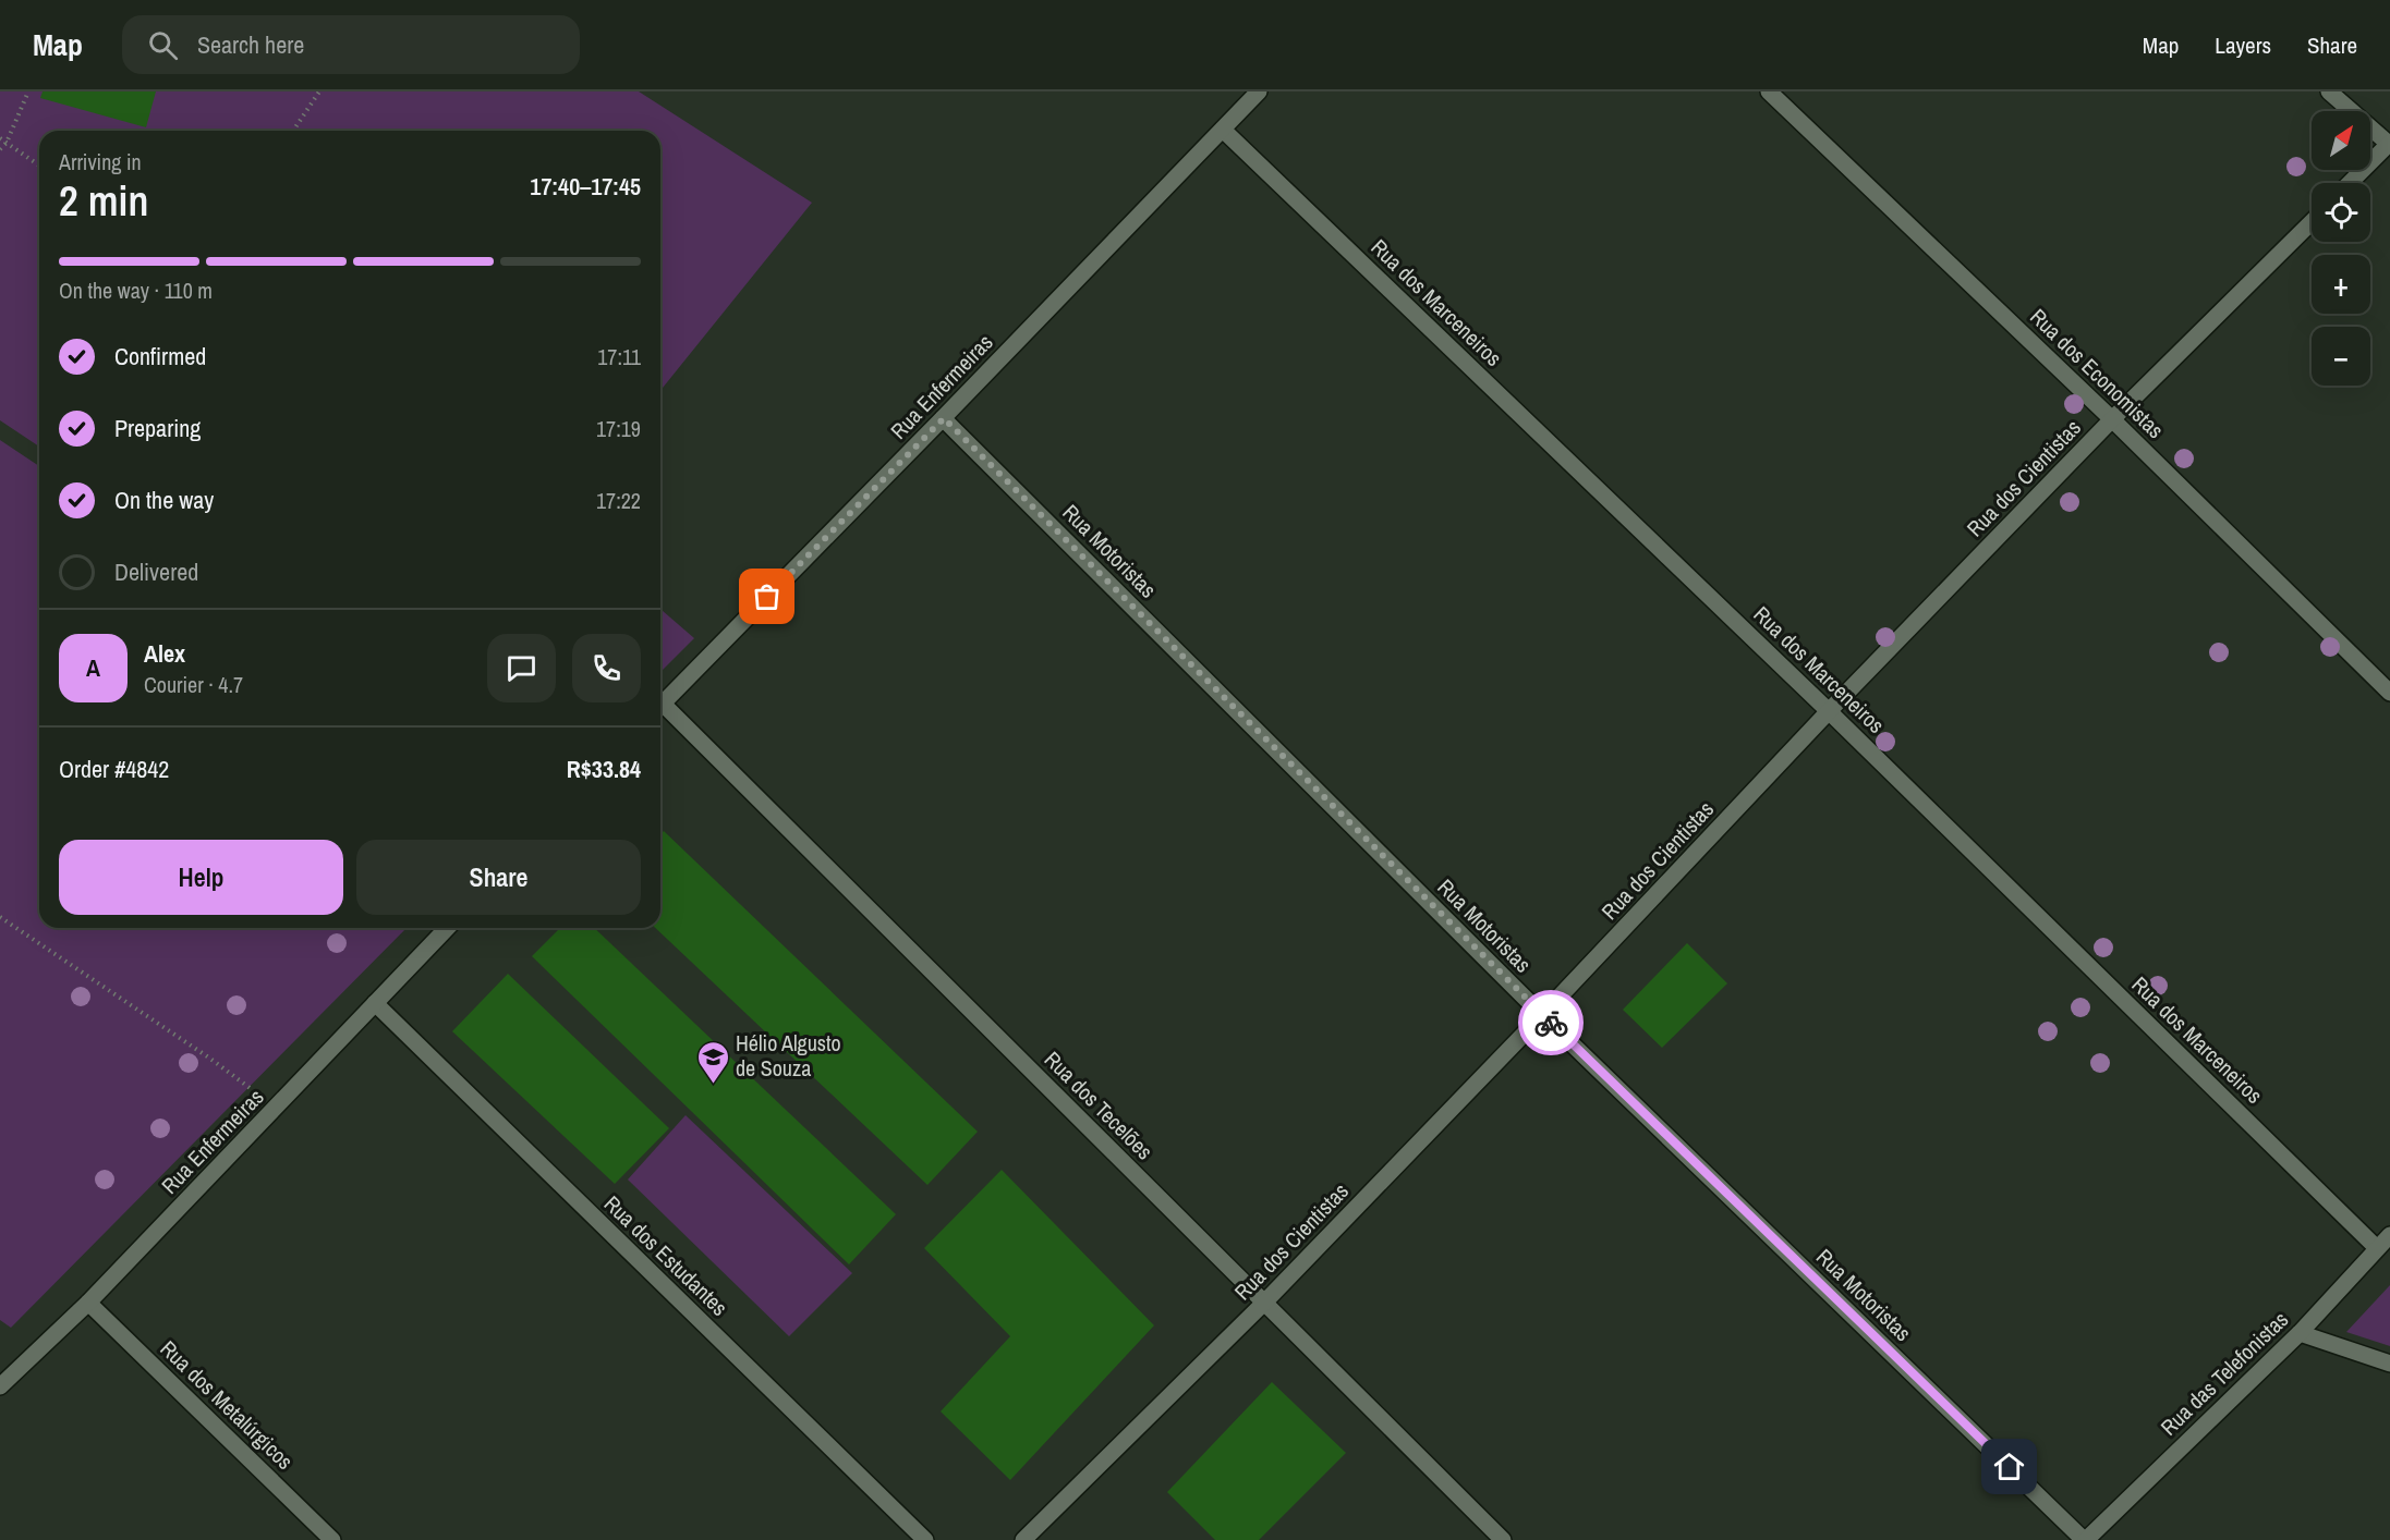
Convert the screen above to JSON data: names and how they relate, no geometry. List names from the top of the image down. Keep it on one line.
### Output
{"streets":{"street":["Rua dos Marceneiros","Rua dos Economistas","Rua Enfermeiras","Rua dos Cientistas","Rua Motoristas","Rua dos Tecelões","Rua dos Estudantes","Rua das Telefonistas","Rua dos Metalúrgicos"]},"crossings":[["Rua dos Marceneiros","Rua Enfermeiras"],["Rua dos Marceneiros","Rua dos Cientistas"],["Rua dos Marceneiros","Rua das Telefonistas"],["Rua dos Economistas","Rua dos Cientistas"],["Rua Enfermeiras","Rua Motoristas"],["Rua Enfermeiras","Rua dos Estudantes"],["Rua Enfermeiras","Rua dos Metalúrgicos"],["Rua dos Cientistas","Rua Motoristas"],["Rua dos Cientistas","Rua dos Tecelões"],["Rua Motoristas","Rua das Telefonistas"]],"places":{"school or university":["Hélio Algusto de Souza"]},"north":"top right","page":{"header":"Map","search":"Search here","nav":["Map","Layers","Share"],"map_buttons":["+","−"],"heading":["2 min","Arriving in","17:40–17:45"],"panel":["Alex","Courier · 4.7","Order #4842","R$33.84"],"bar":"On the way · 110 m","list":[["Confirmed","17:11"],["Preparing","17:19"],["On the way","17:22"],"Delivered"],"round":"A","buttons":["Help","Share"]}}
